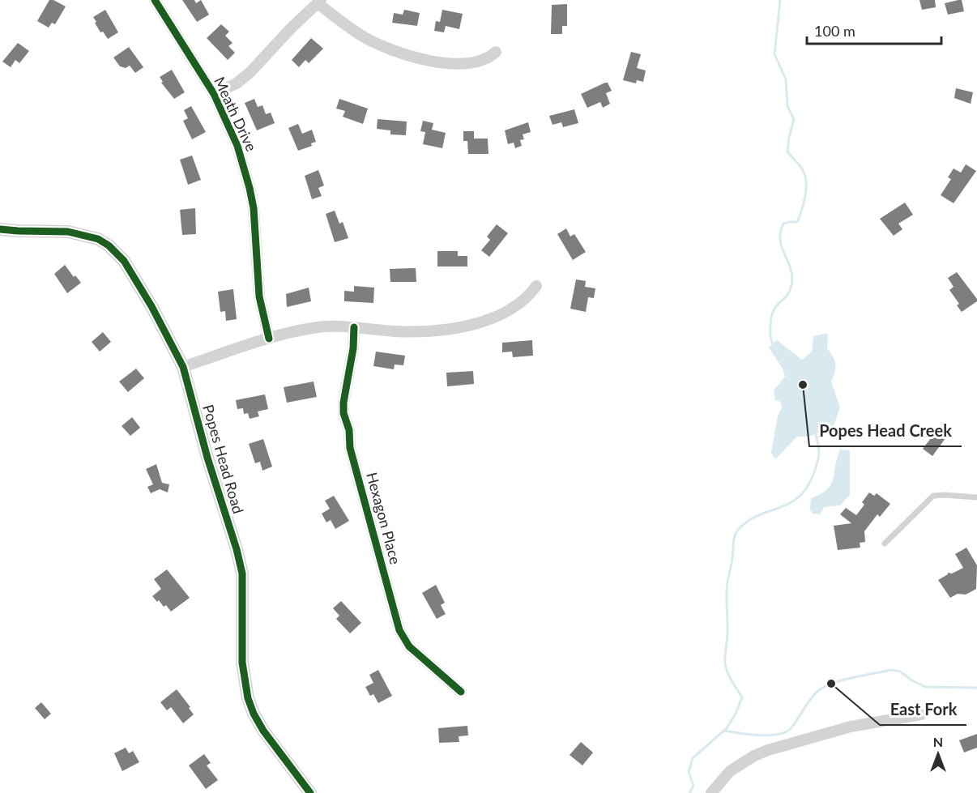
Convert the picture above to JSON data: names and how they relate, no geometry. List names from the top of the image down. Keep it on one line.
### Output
{"streets":{"street":["Meath Drive","Popes Head Road","Hexagon Place"]},"places":["Popes Head Creek","East Fork"],"scale_bar":"100 m","north":"top"}
